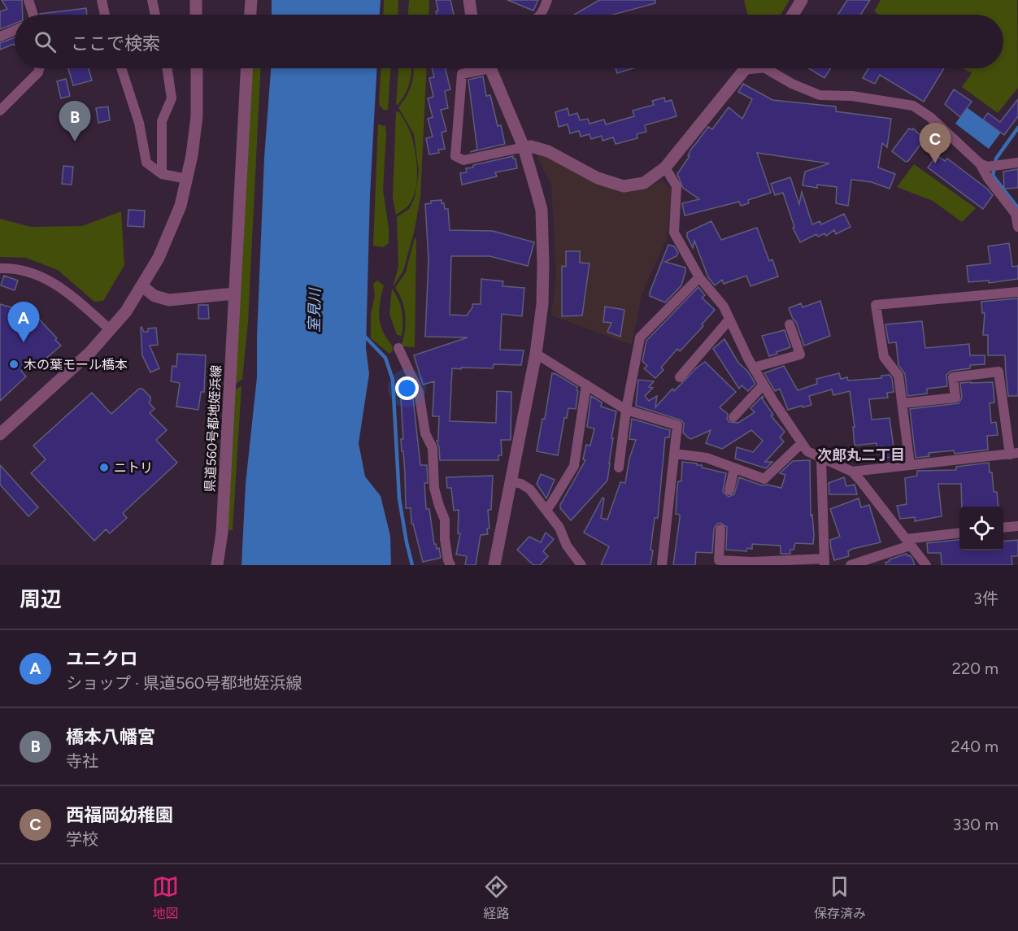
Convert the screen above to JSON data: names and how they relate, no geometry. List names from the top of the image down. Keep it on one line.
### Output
{"streets":{"street":["県道560号都地姪浜線"]},"districts":["次郎丸二丁目"],"water":["室見川"],"places":["木の葉モール橋本","ニトリ"],"page":{"search":"ここで検索","pins":["B","C","A"],"heading":["周辺","3件"],"list":[{"mark":"A","name":"ユニクロ","note":"ショップ · 県道560号都地姪浜線","value":"220 m"},{"mark":"B","name":"橋本八幡宮","note":"寺社","value":"240 m"},{"mark":"C","name":"西福岡幼稚園","note":"学校","value":"330 m"}],"nav":["地図","経路","保存済み"]}}
